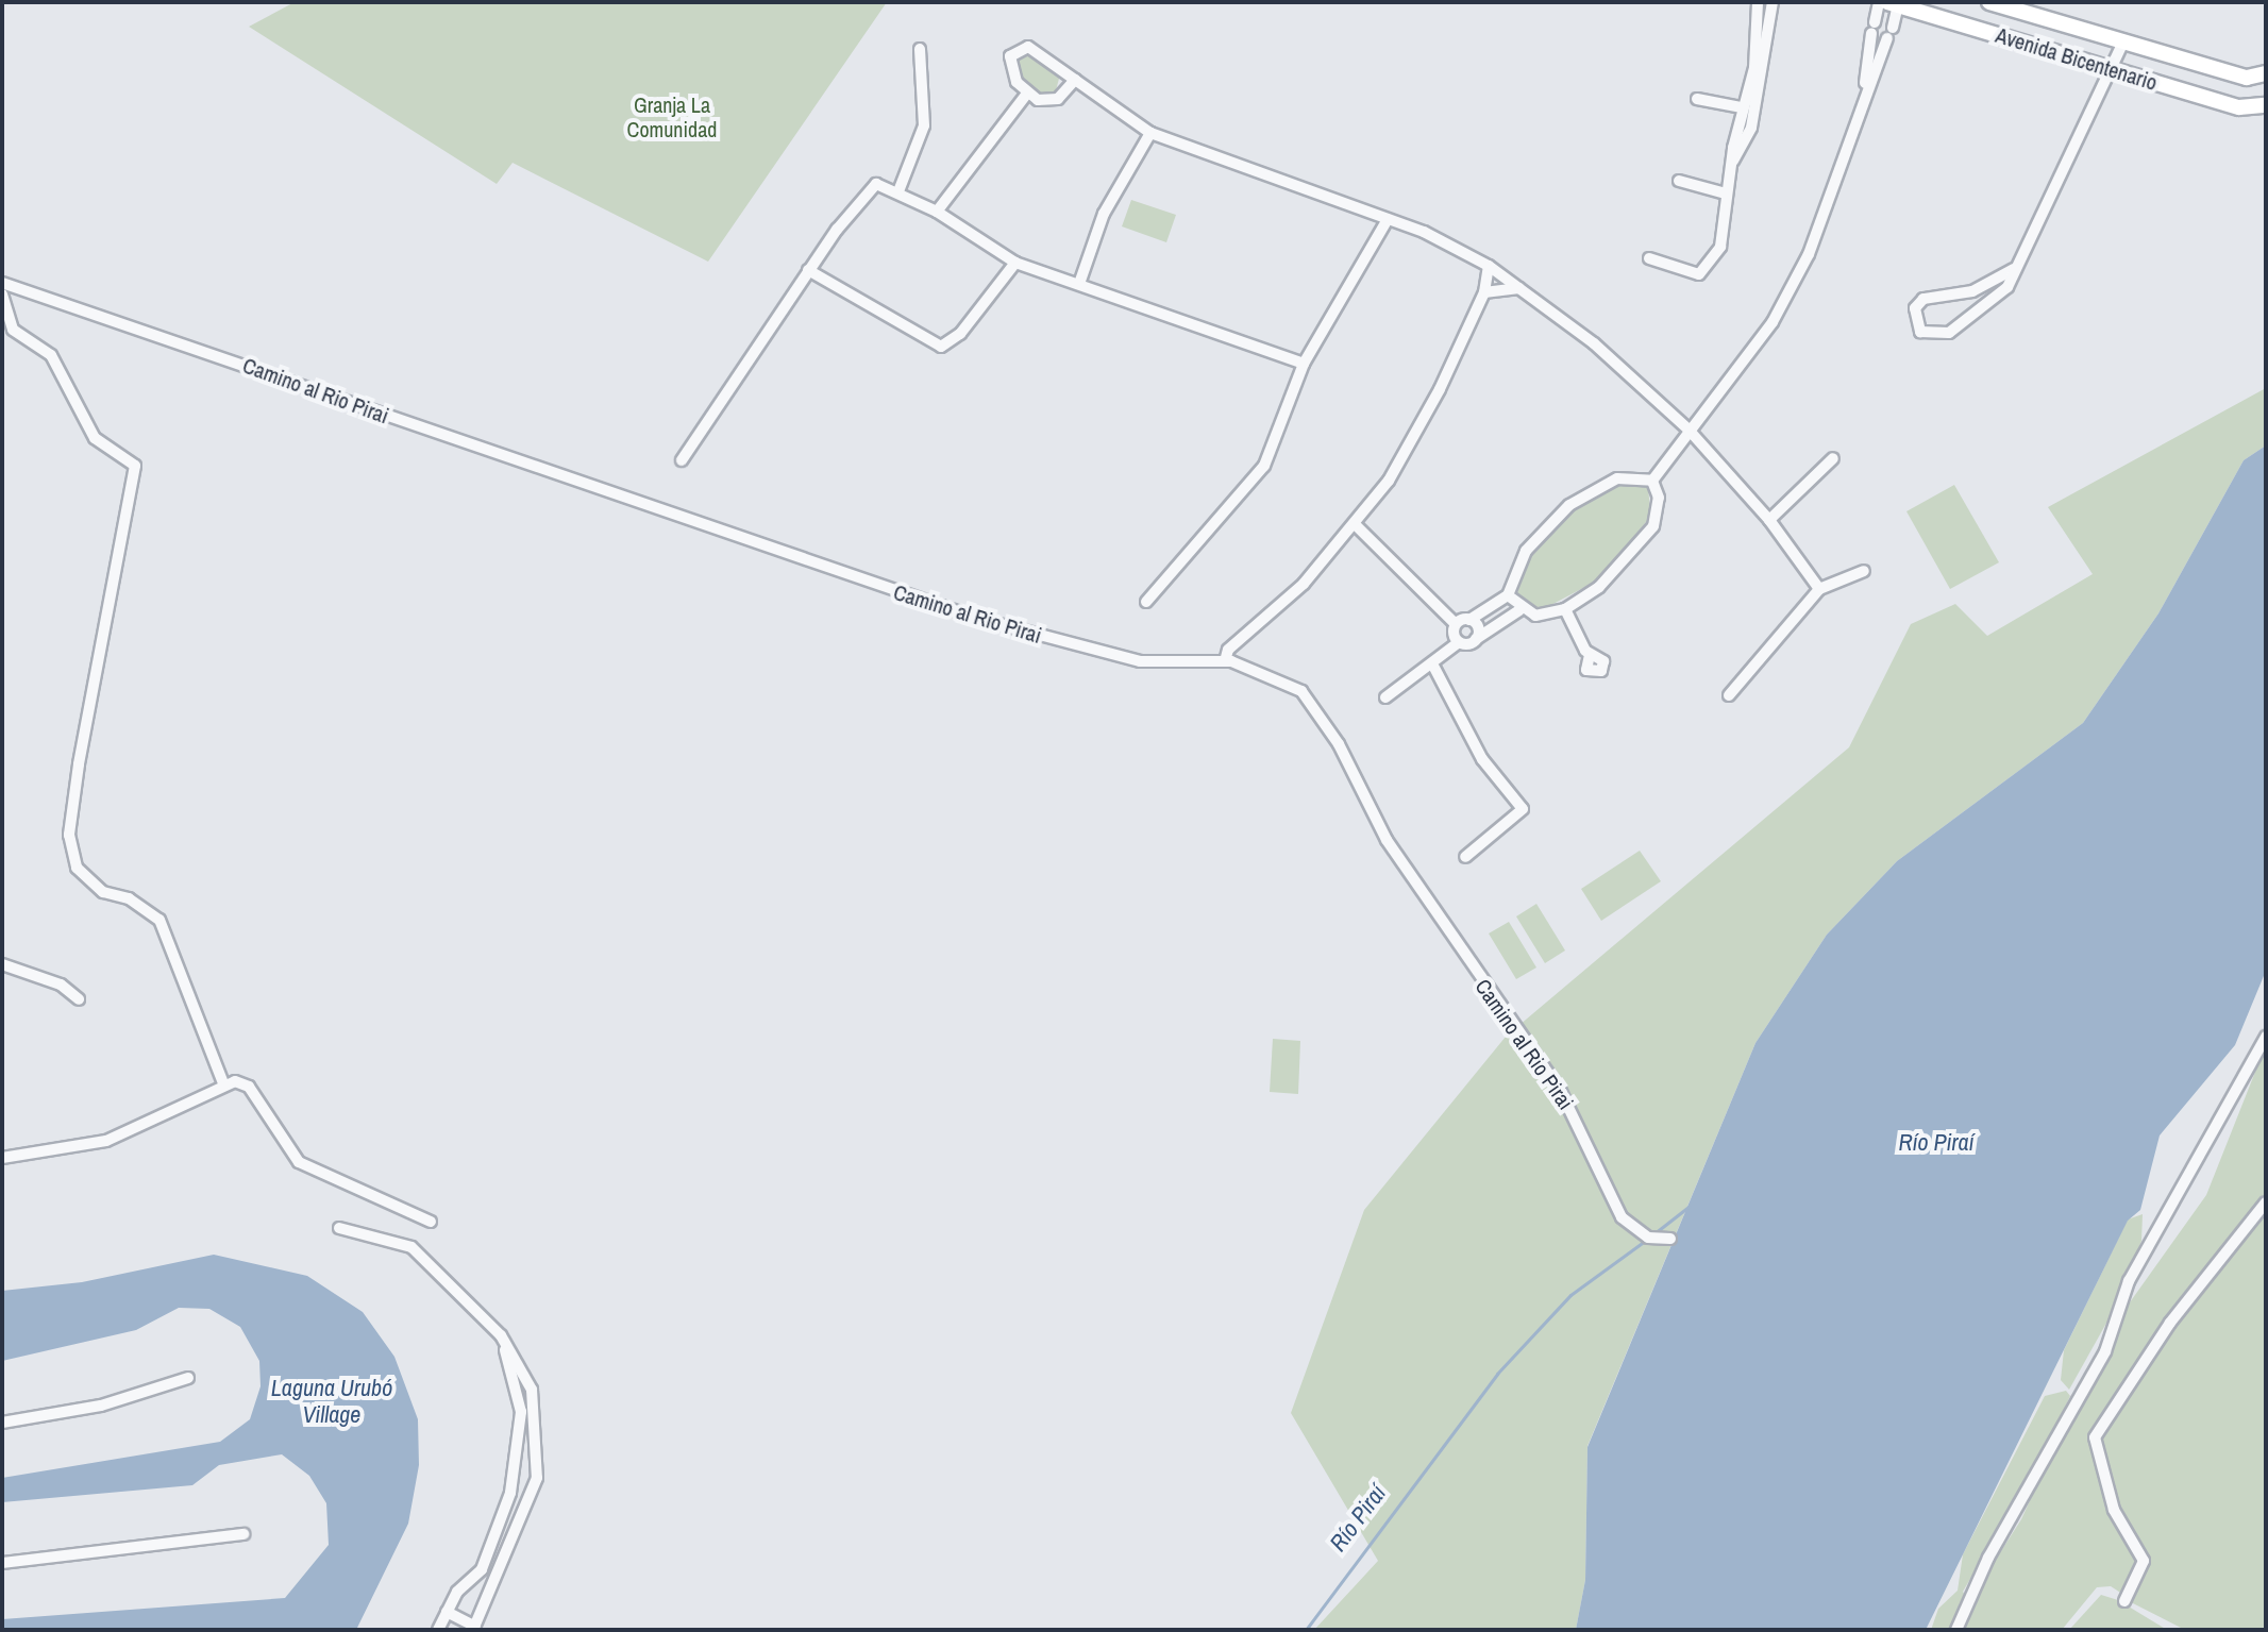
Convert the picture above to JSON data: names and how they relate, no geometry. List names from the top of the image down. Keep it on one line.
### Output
{"streets":{"street":["Avenida Bicentenario","Camino al Rio Pirai"]},"water":["Río Piraí","Laguna Urubó Village"],"parks":["Granja La Comunidad"]}
